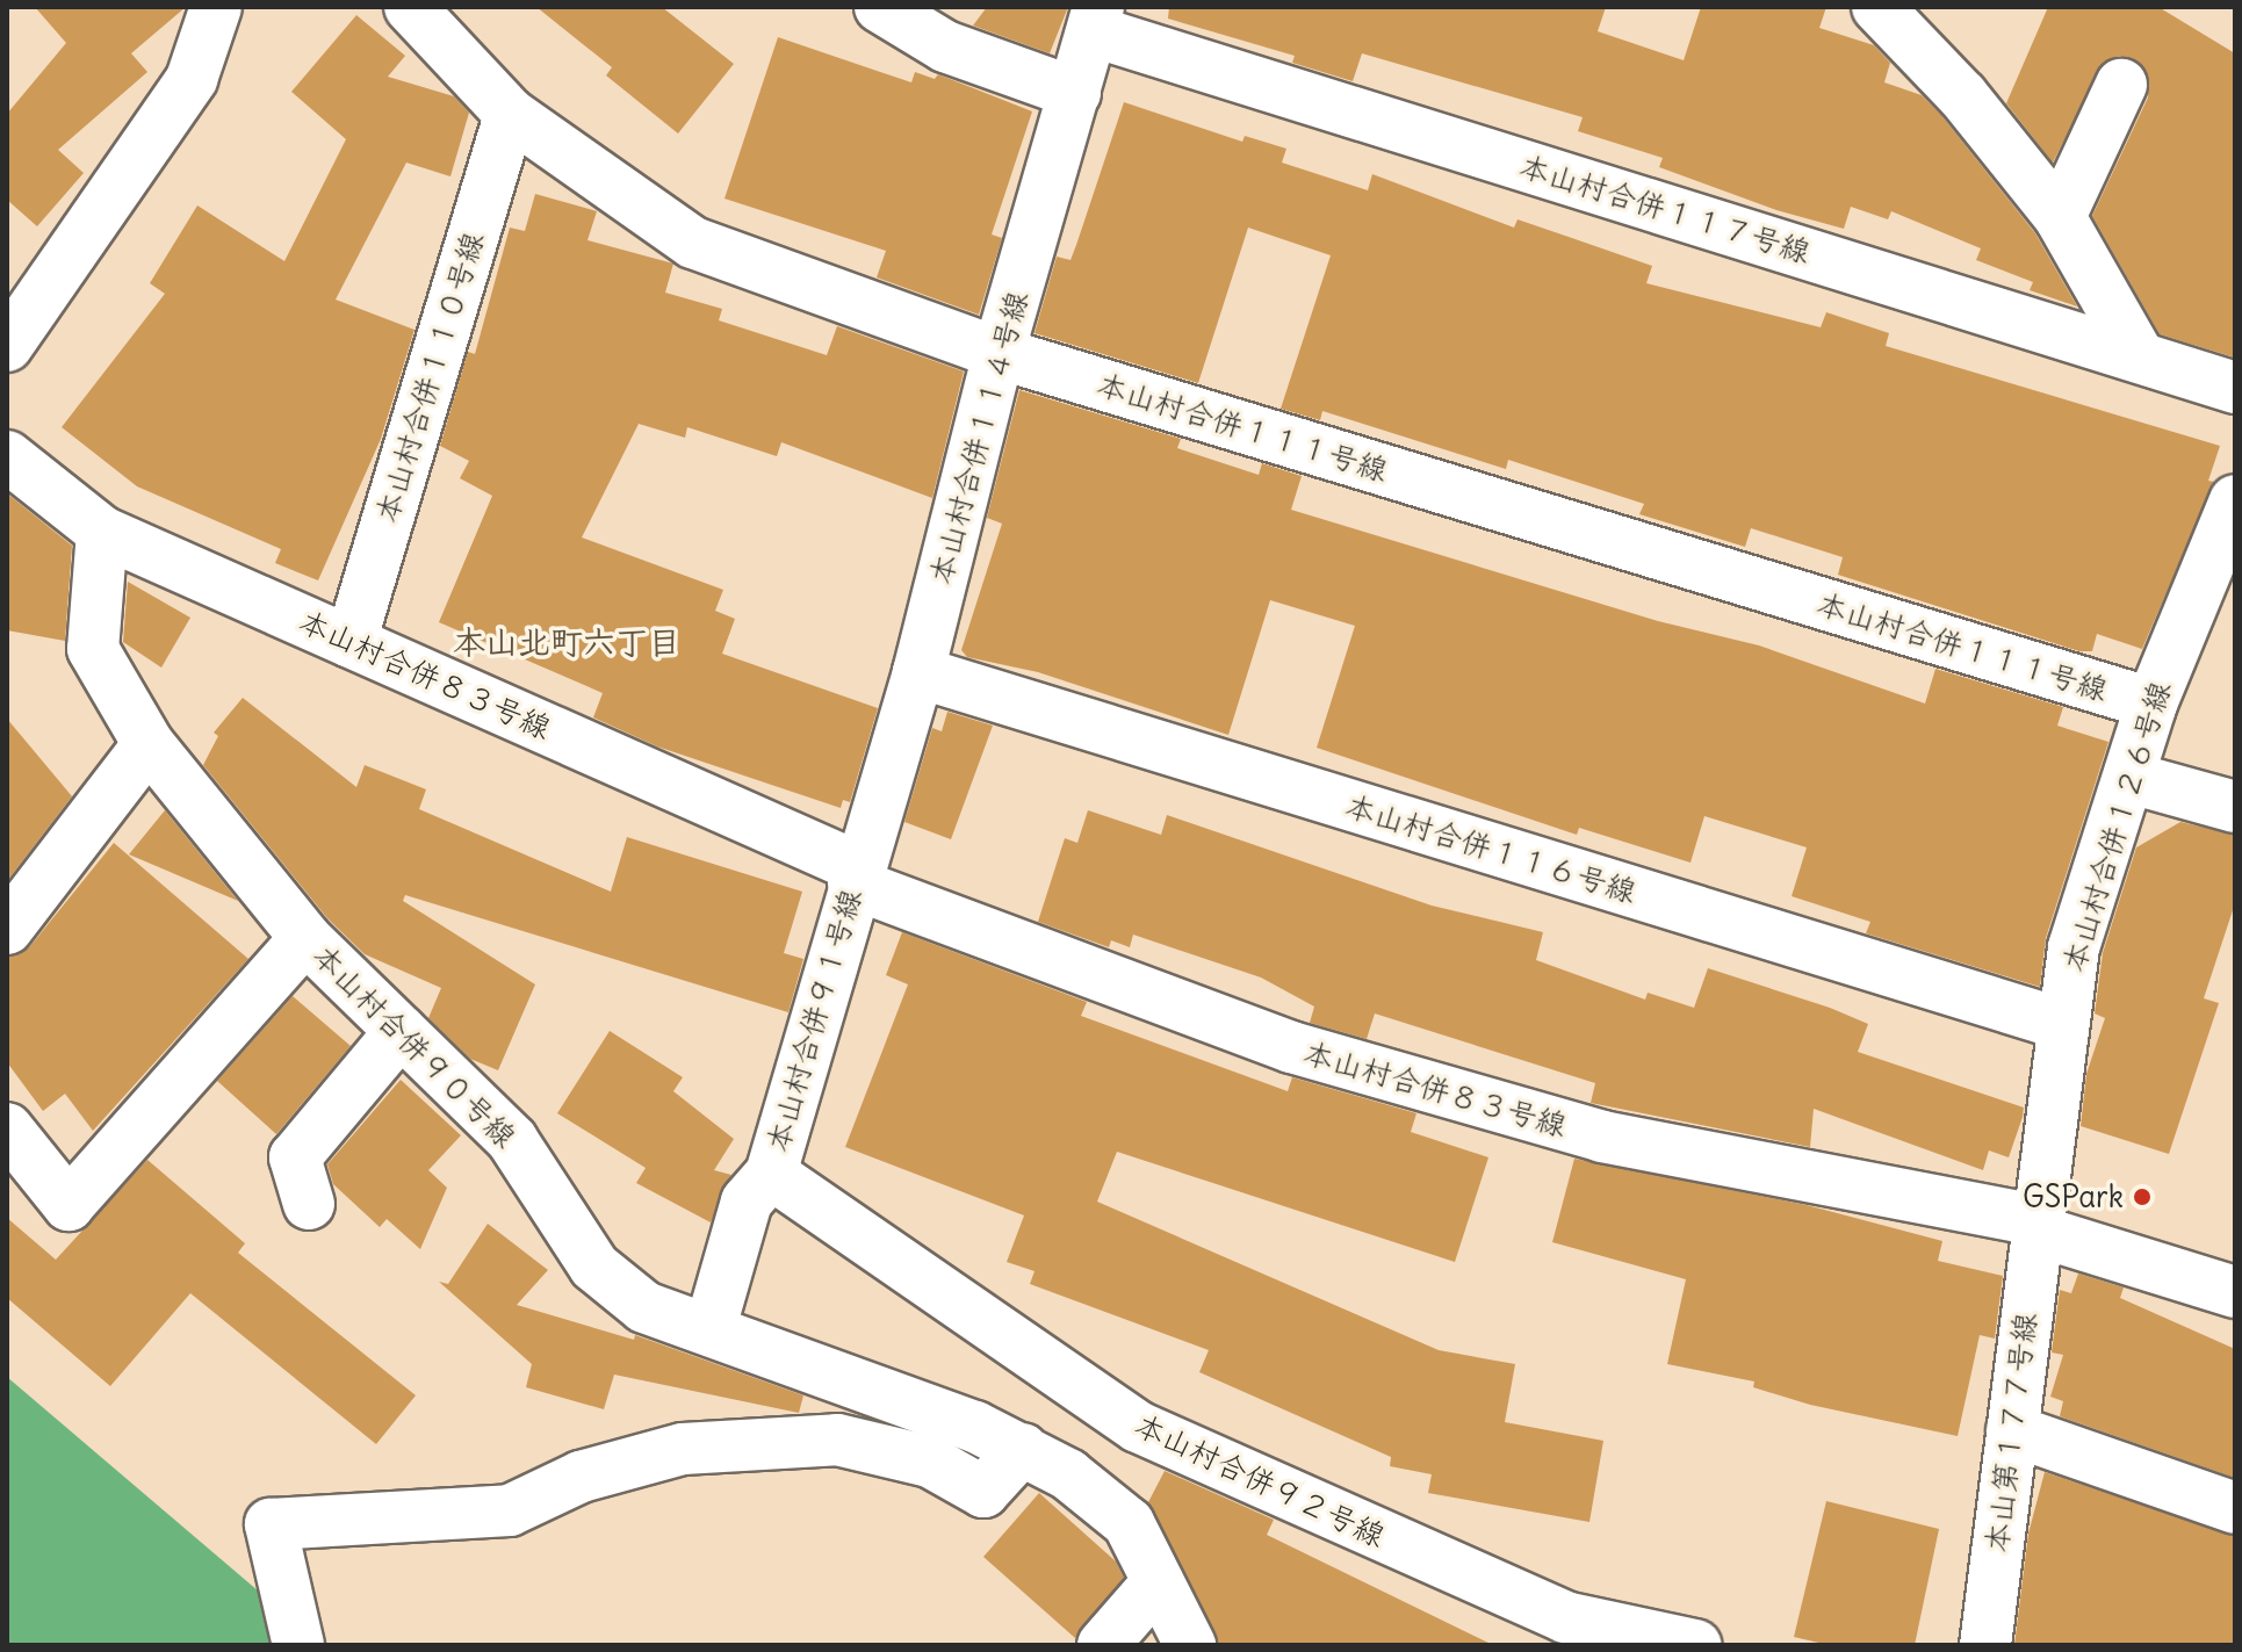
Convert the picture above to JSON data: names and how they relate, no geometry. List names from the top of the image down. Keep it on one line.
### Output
{"streets":{"street":["本山村合併１１７号線","本山村合併１１０号線","本山村合併１１１号線","本山村合併１１４号線","本山村合併８３号線","本山村合併１２６号線","本山村合併１１６号線","本山村合併９１号線","本山村合併９０号線","本山第１７７号線","本山村合併９２号線"]},"crossings":[["本山村合併１１７号線","本山村合併１１４号線"],["本山村合併１１０号線","本山村合併１１１号線"],["本山村合併１１０号線","本山村合併８３号線"],["本山村合併１１１号線","本山村合併１１４号線"],["本山村合併１１１号線","本山村合併１２６号線"],["本山村合併１１４号線","本山村合併８３号線"],["本山村合併１１４号線","本山村合併１１６号線"],["本山村合併１１４号線","本山村合併９１号線"],["本山村合併８３号線","本山村合併１２６号線"],["本山村合併８３号線","本山村合併９１号線"],["本山村合併８３号線","本山村合併９０号線"],["本山村合併８３号線","本山第１７７号線"],["本山村合併１２６号線","本山村合併１１６号線"],["本山村合併１２６号線","本山第１７７号線"],["本山村合併９１号線","本山村合併９０号線"],["本山村合併９１号線","本山村合併９２号線"]],"districts":["本山北町六丁目"],"places":["GSPark"]}
